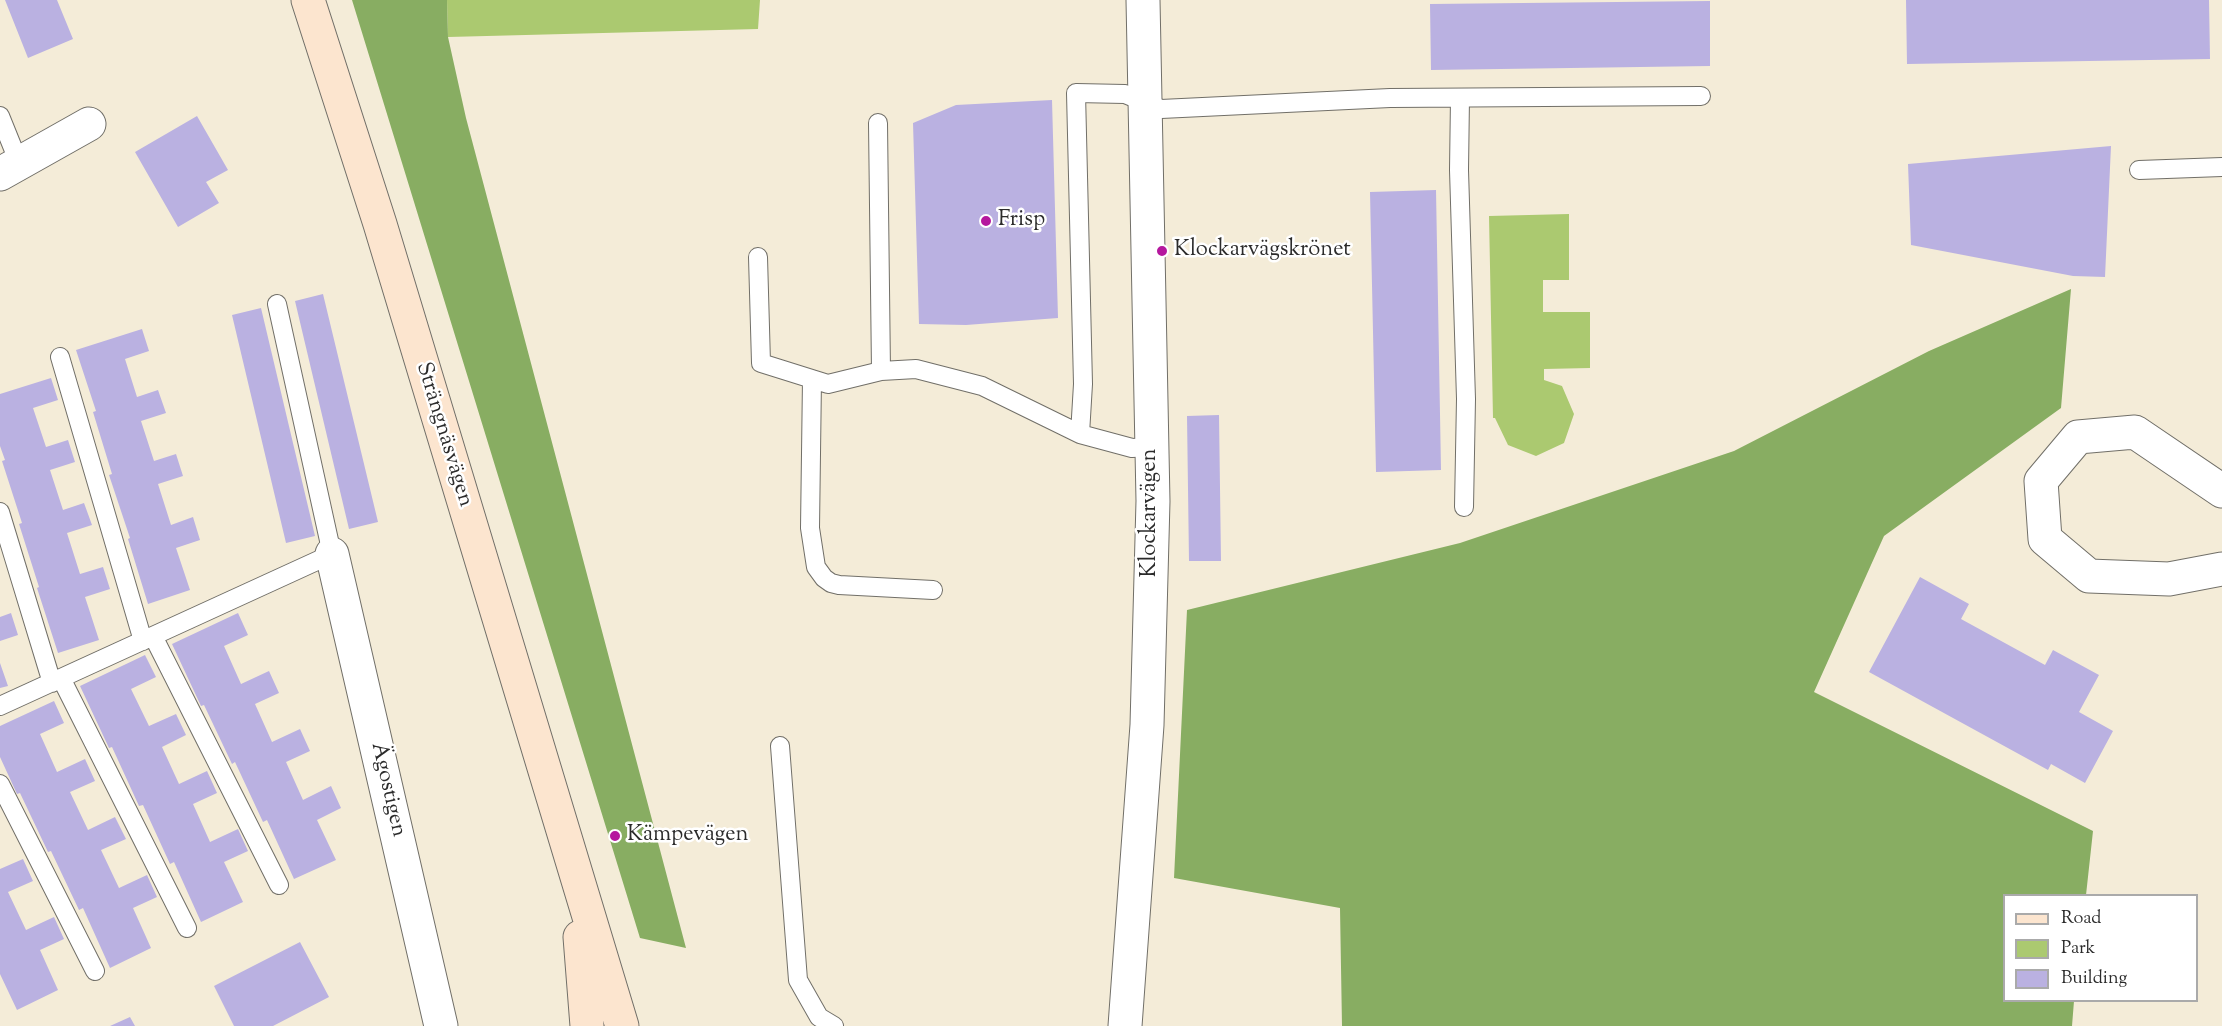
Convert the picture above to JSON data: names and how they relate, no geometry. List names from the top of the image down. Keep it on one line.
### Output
{"streets":{"main road":["Strängnäsvägen"],"street":["Klockarvägen","Ägostigen"]},"places":["Frisp","Klockarvägskrönet","Kämpevägen"],"legend":["Road","Park","Building"]}
